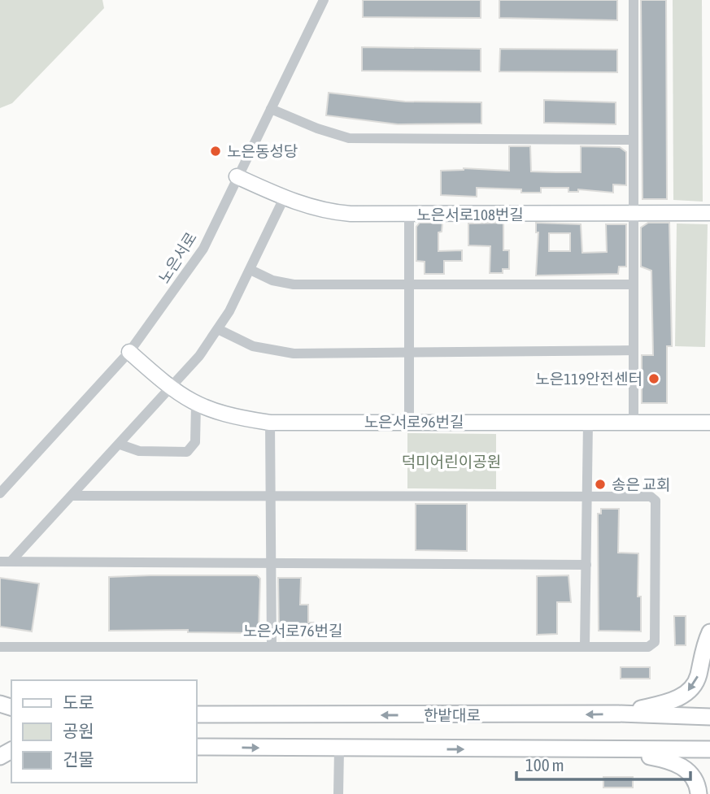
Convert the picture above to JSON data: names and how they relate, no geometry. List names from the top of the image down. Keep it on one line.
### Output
{"streets":{"main road":["한밭대로"],"street":["노은서로108번길","노은서로","노은서로96번길","노은서로76번길"]},"crossings":[["노은서로108번길","노은서로"],["노은서로","노은서로96번길"]],"parks":["덕미어린이공원"],"places":["노은동성당","노은119안전센터","송은 교회"],"legend":["도로","공원","건물"],"scale_bar":"100 m"}
